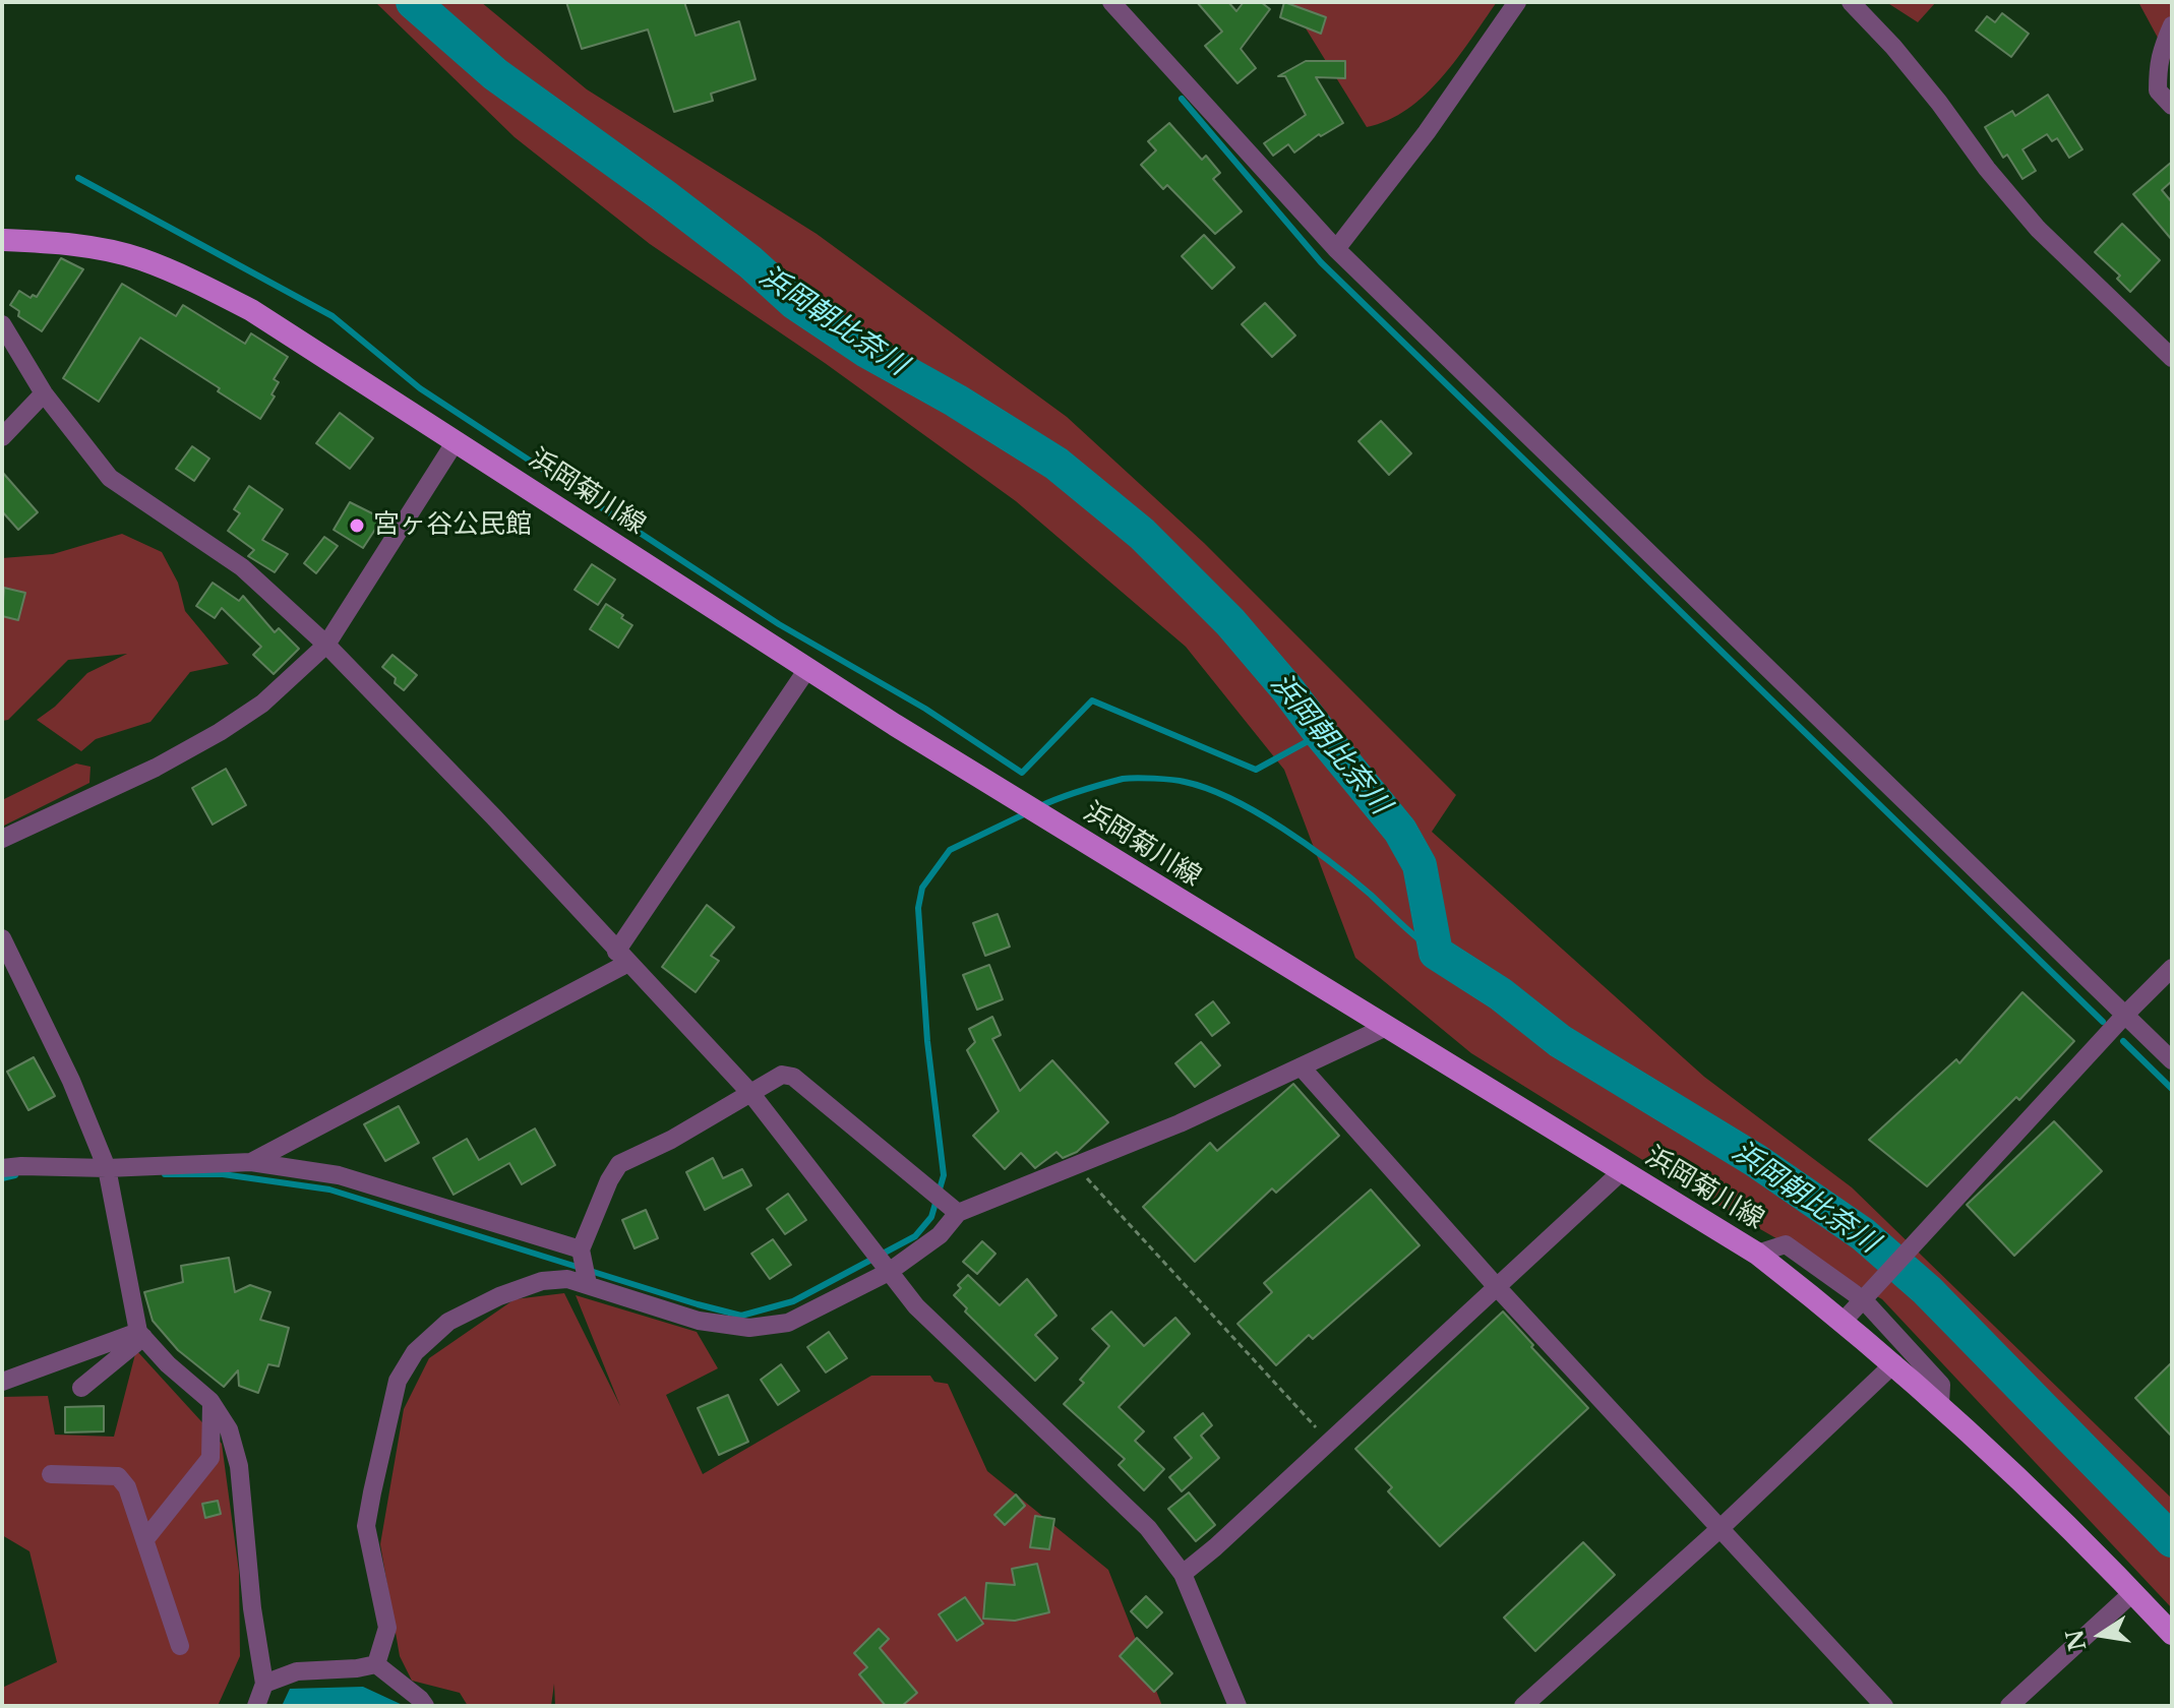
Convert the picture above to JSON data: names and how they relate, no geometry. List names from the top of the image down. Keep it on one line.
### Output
{"streets":{"main road":["浜岡菊川線"]},"water":["浜岡朝比奈川"],"places":["宮ヶ谷公民館"],"north":"left"}
